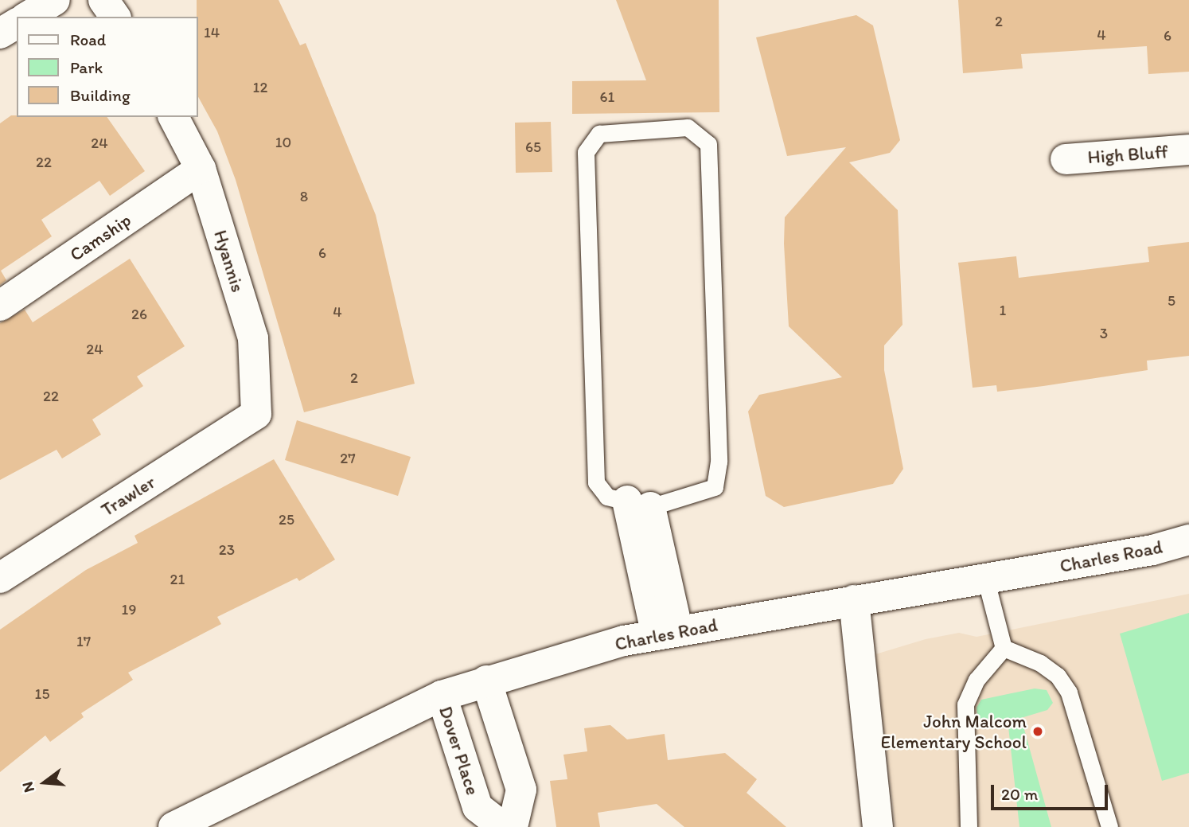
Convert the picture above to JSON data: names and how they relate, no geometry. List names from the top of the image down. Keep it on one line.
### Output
{"streets":{"street":["High Bluff","Camship","Hyannis","Trawler","Charles Road","Dover Place"]},"crossings":[["Camship","Hyannis"],["Hyannis","Trawler"],["Charles Road","Dover Place"]],"places":["John Malcom Elementary School"],"house_numbers":["2","14","4","6","12","61","10","24","65","22","8","6","5","1","4","26","3","24","2","22","27","25","23","21","19","17","15"],"legend":["Road","Park","Building"],"scale_bar":"20 m","north":"left"}
